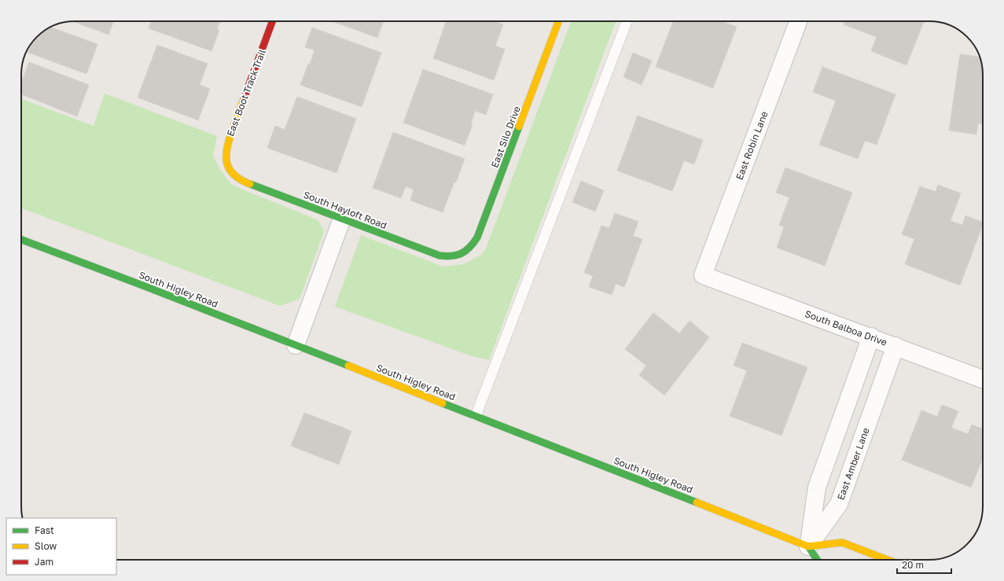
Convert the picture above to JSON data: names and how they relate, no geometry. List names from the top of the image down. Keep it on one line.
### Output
{"streets":{"main road":["East Boot Track Trail","East Silo Drive","South Hayloft Road","South Higley Road"],"street":["East Robin Lane","South Balboa Drive","East Amber Lane"]},"crossings":[["East Boot Track Trail","South Hayloft Road"],["East Silo Drive","South Hayloft Road"],["East Robin Lane","South Balboa Drive"],["South Higley Road","East Amber Lane"],["South Balboa Drive","East Amber Lane"]],"legend":["Fast","Slow","Jam"],"scale_bar":"20 m"}
